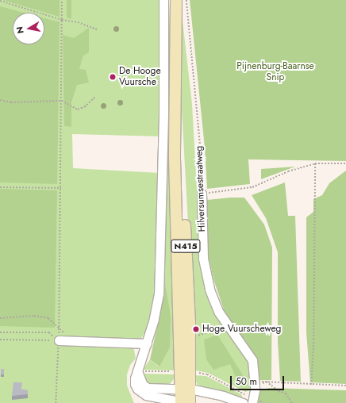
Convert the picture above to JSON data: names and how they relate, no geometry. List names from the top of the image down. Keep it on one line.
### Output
{"streets":{"main road":["Hilversumsestraatweg","N415"]},"parks":["Pijnenburg-Baarnse Snip"],"places":["De Hooge Vuursche","Hoge Vuurscheweg"],"scale_bar":"50 m","north":"left"}
